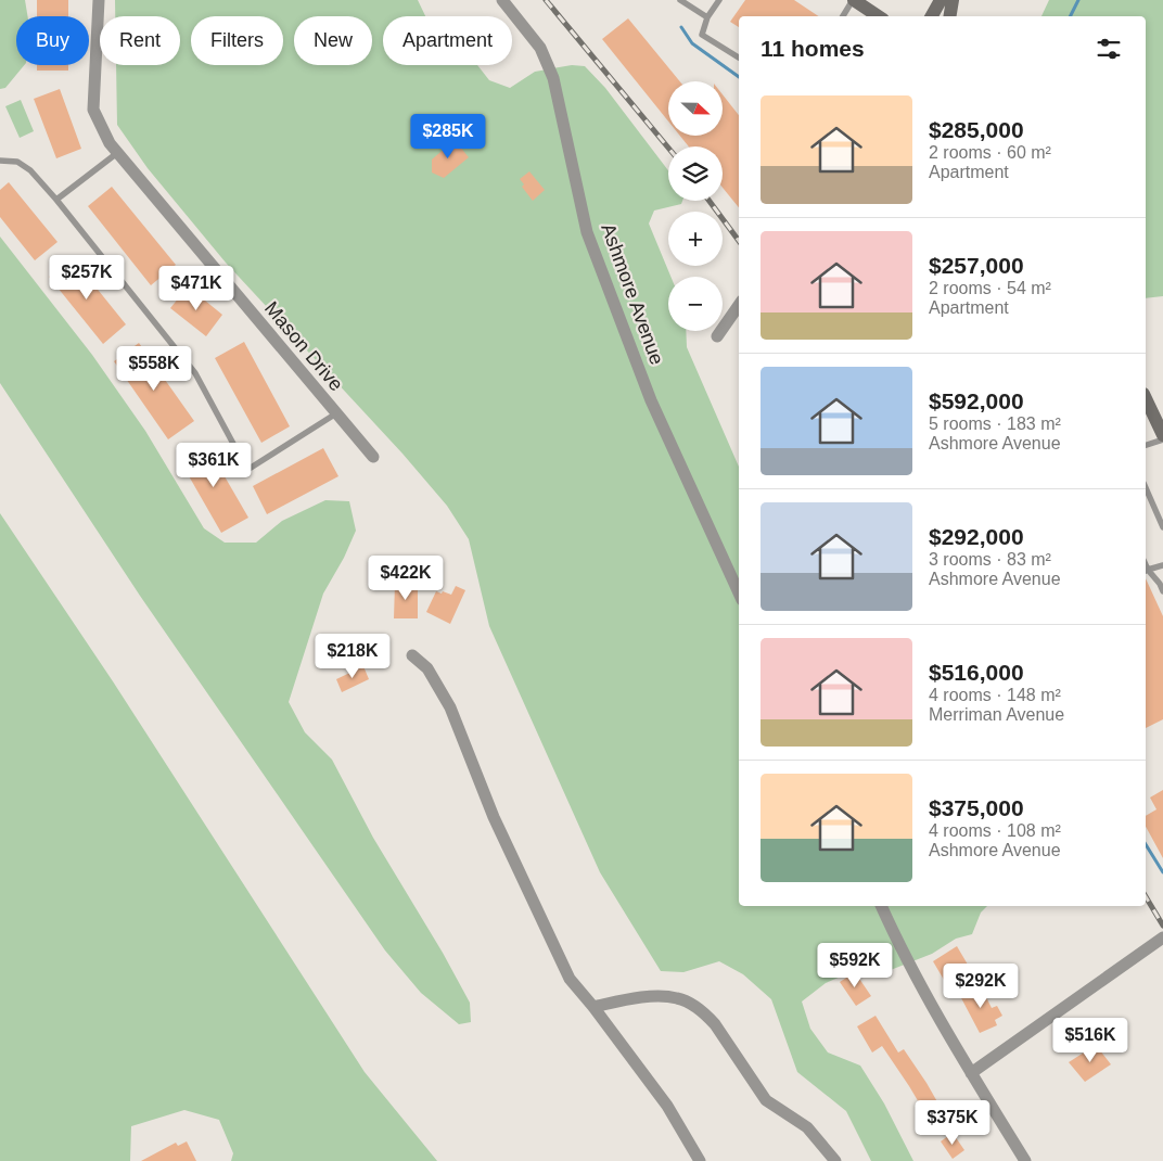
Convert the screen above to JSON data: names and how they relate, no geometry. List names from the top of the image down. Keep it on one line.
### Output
{"streets":{"street":["Ashmore Avenue","Mason Drive"]},"north":"right","page":{"chip":["Buy","Rent","Filters","New","Apartment"],"heading":"11 homes","map_buttons":["+","−"],"list":[{"name":"$285,000","note":"2 rooms · 60 m² · Apartment"},{"name":"$257,000","note":"2 rooms · 54 m² · Apartment"},{"name":"$592,000","note":"5 rooms · 183 m² · Ashmore Avenue"},{"name":"$292,000","note":"3 rooms · 83 m² · Ashmore Avenue"},{"name":"$516,000","note":"4 rooms · 148 m² · Merriman Avenue"},{"name":"$375,000","note":"4 rooms · 108 m² · Ashmore Avenue"}],"price":["$285K","$257K","$471K","$558K","$361K","$422K","$218K","$592K","$292K","$516K","$375K"]}}
